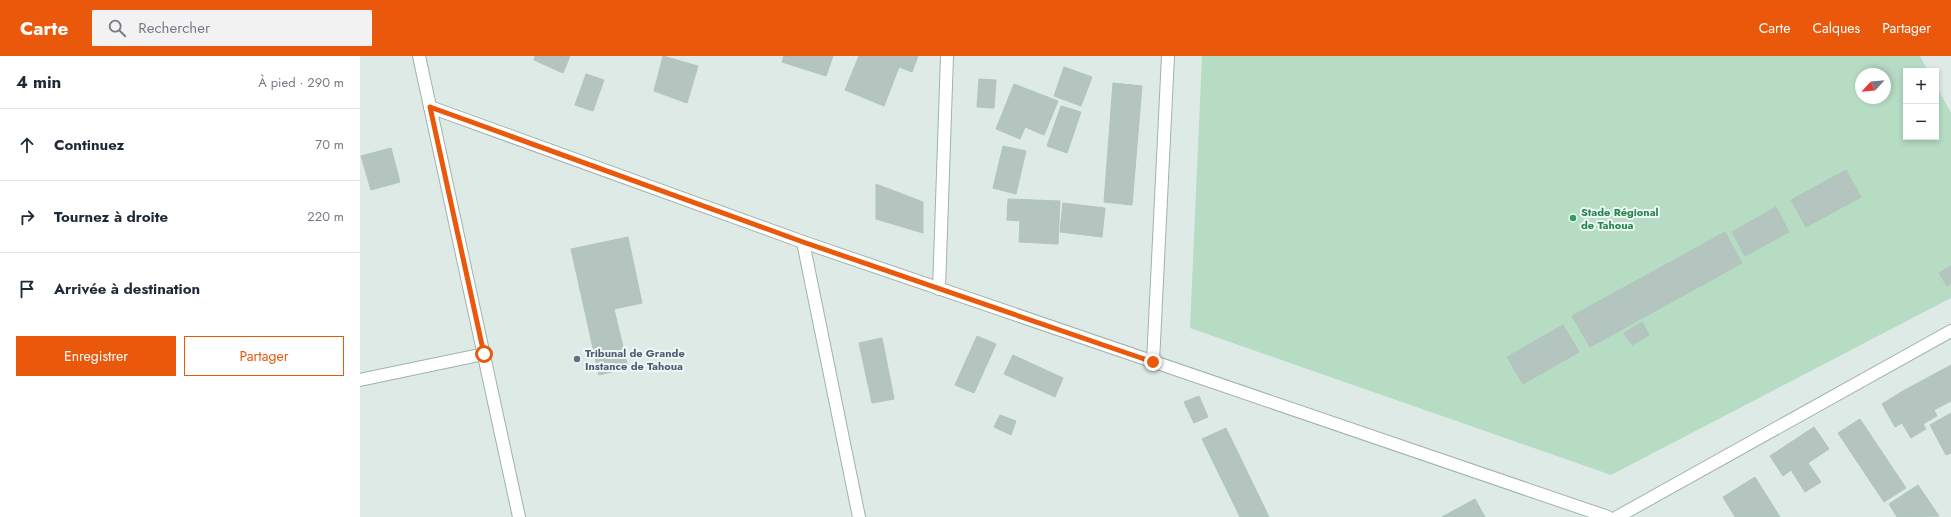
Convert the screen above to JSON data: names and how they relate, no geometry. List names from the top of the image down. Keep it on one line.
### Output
{"places":["Stade Régional de Tahoua","Tribunal de Grande Instance de Tahoua"],"north":"bottom left","page":{"header":"Carte","search":"Rechercher","nav":["Carte","Calques","Partager"],"heading":["4 min","À pied · 290 m"],"map_buttons":["+","−"],"list":[["Continuez","70 m"],["Tournez à droite","220 m"],"Arrivée à destination"],"buttons":["Enregistrer","Partager"]}}
